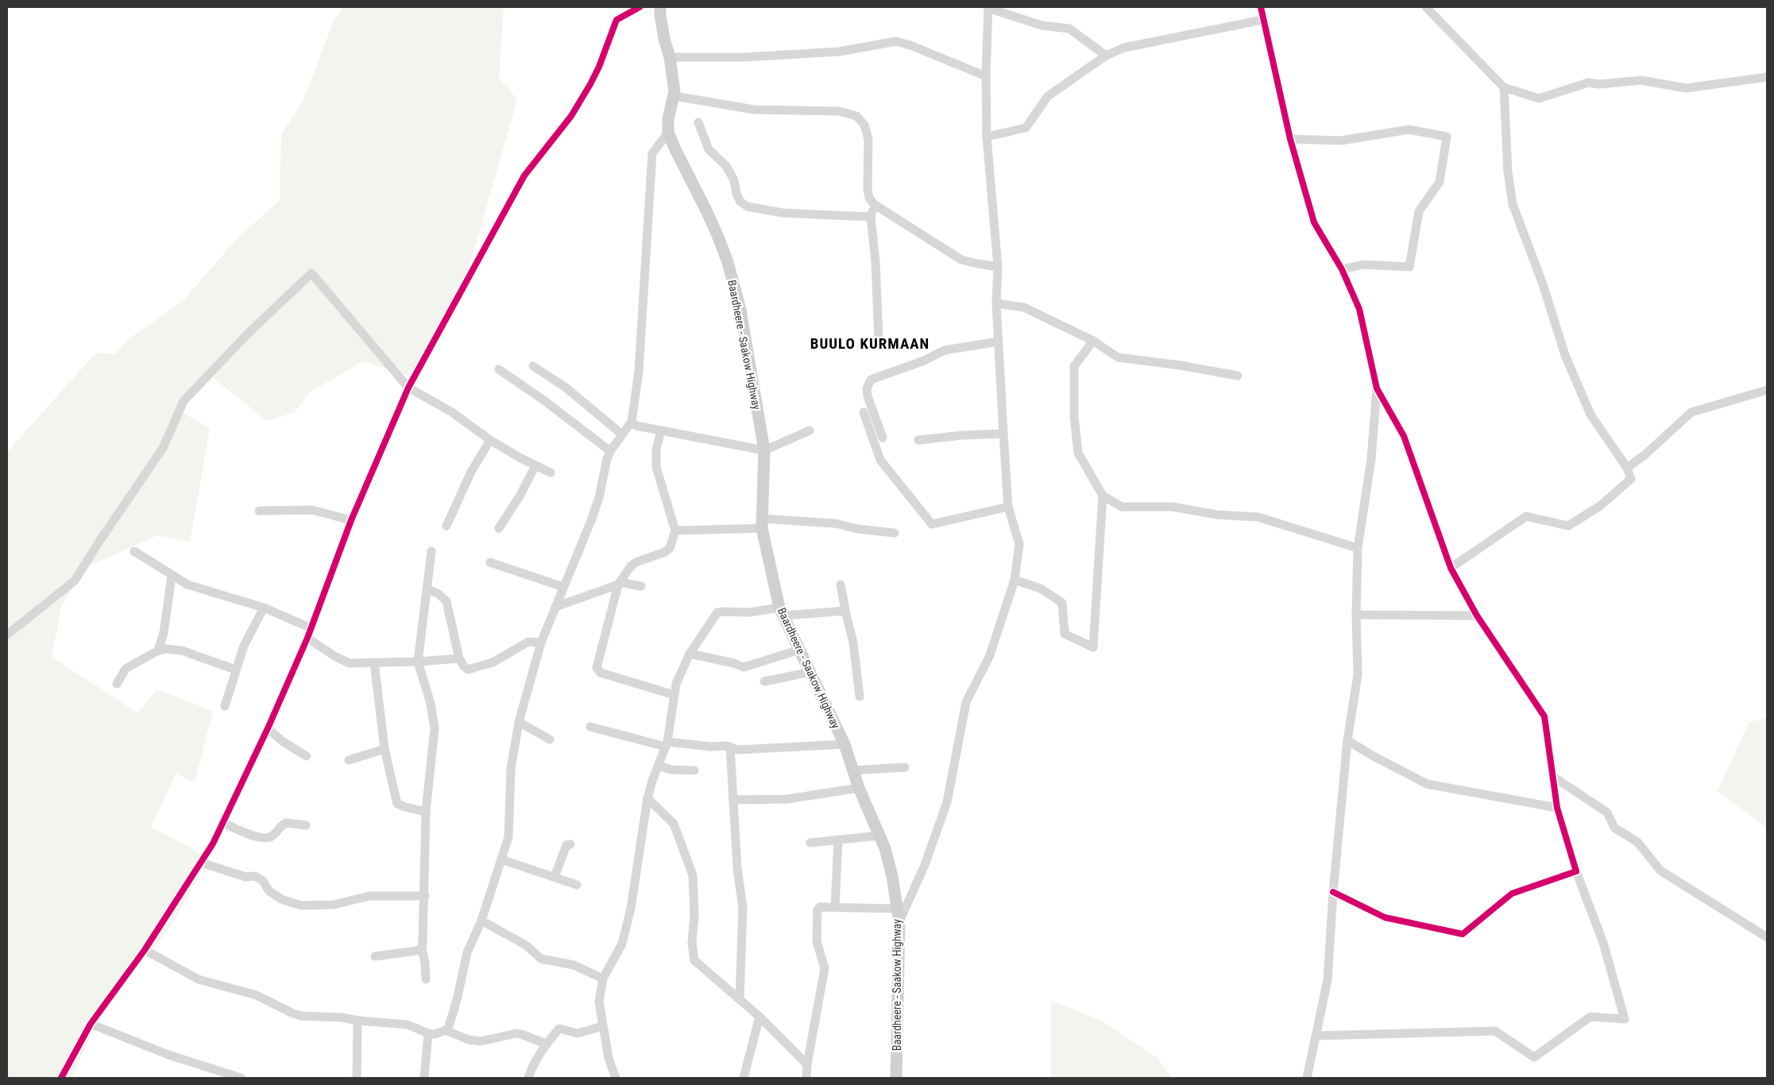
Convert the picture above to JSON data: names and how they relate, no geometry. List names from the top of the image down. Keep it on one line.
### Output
{"streets":{"main road":["Baardheere - Saakow Highway"]},"districts":["BUULO KURMAAN"]}
